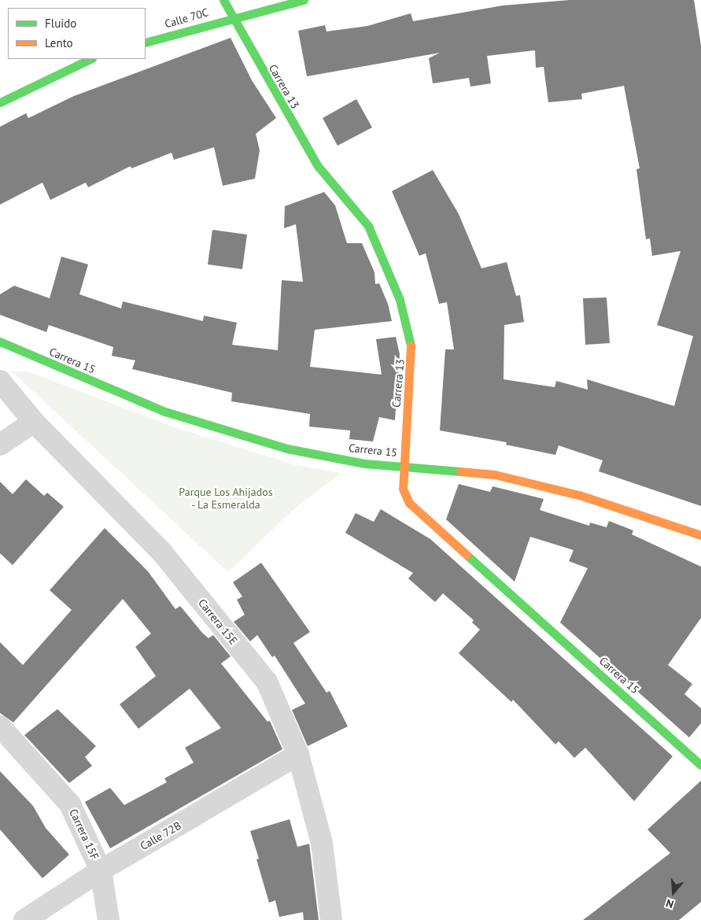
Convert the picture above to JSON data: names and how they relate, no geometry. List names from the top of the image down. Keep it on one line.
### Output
{"streets":{"street":["Calle 70C","Carrera 13","Carrera 15","Carrera 15E","Carrera 15F","Calle 72B"]},"crossings":[["Calle 70C","Carrera 13"],["Carrera 13","Carrera 15"],["Carrera 15E","Calle 72B"],["Carrera 15F","Calle 72B"]],"parks":["Parque Los Ahijados - La Esmeralda"],"legend":["Fluido","Lento"],"north":"bottom"}
